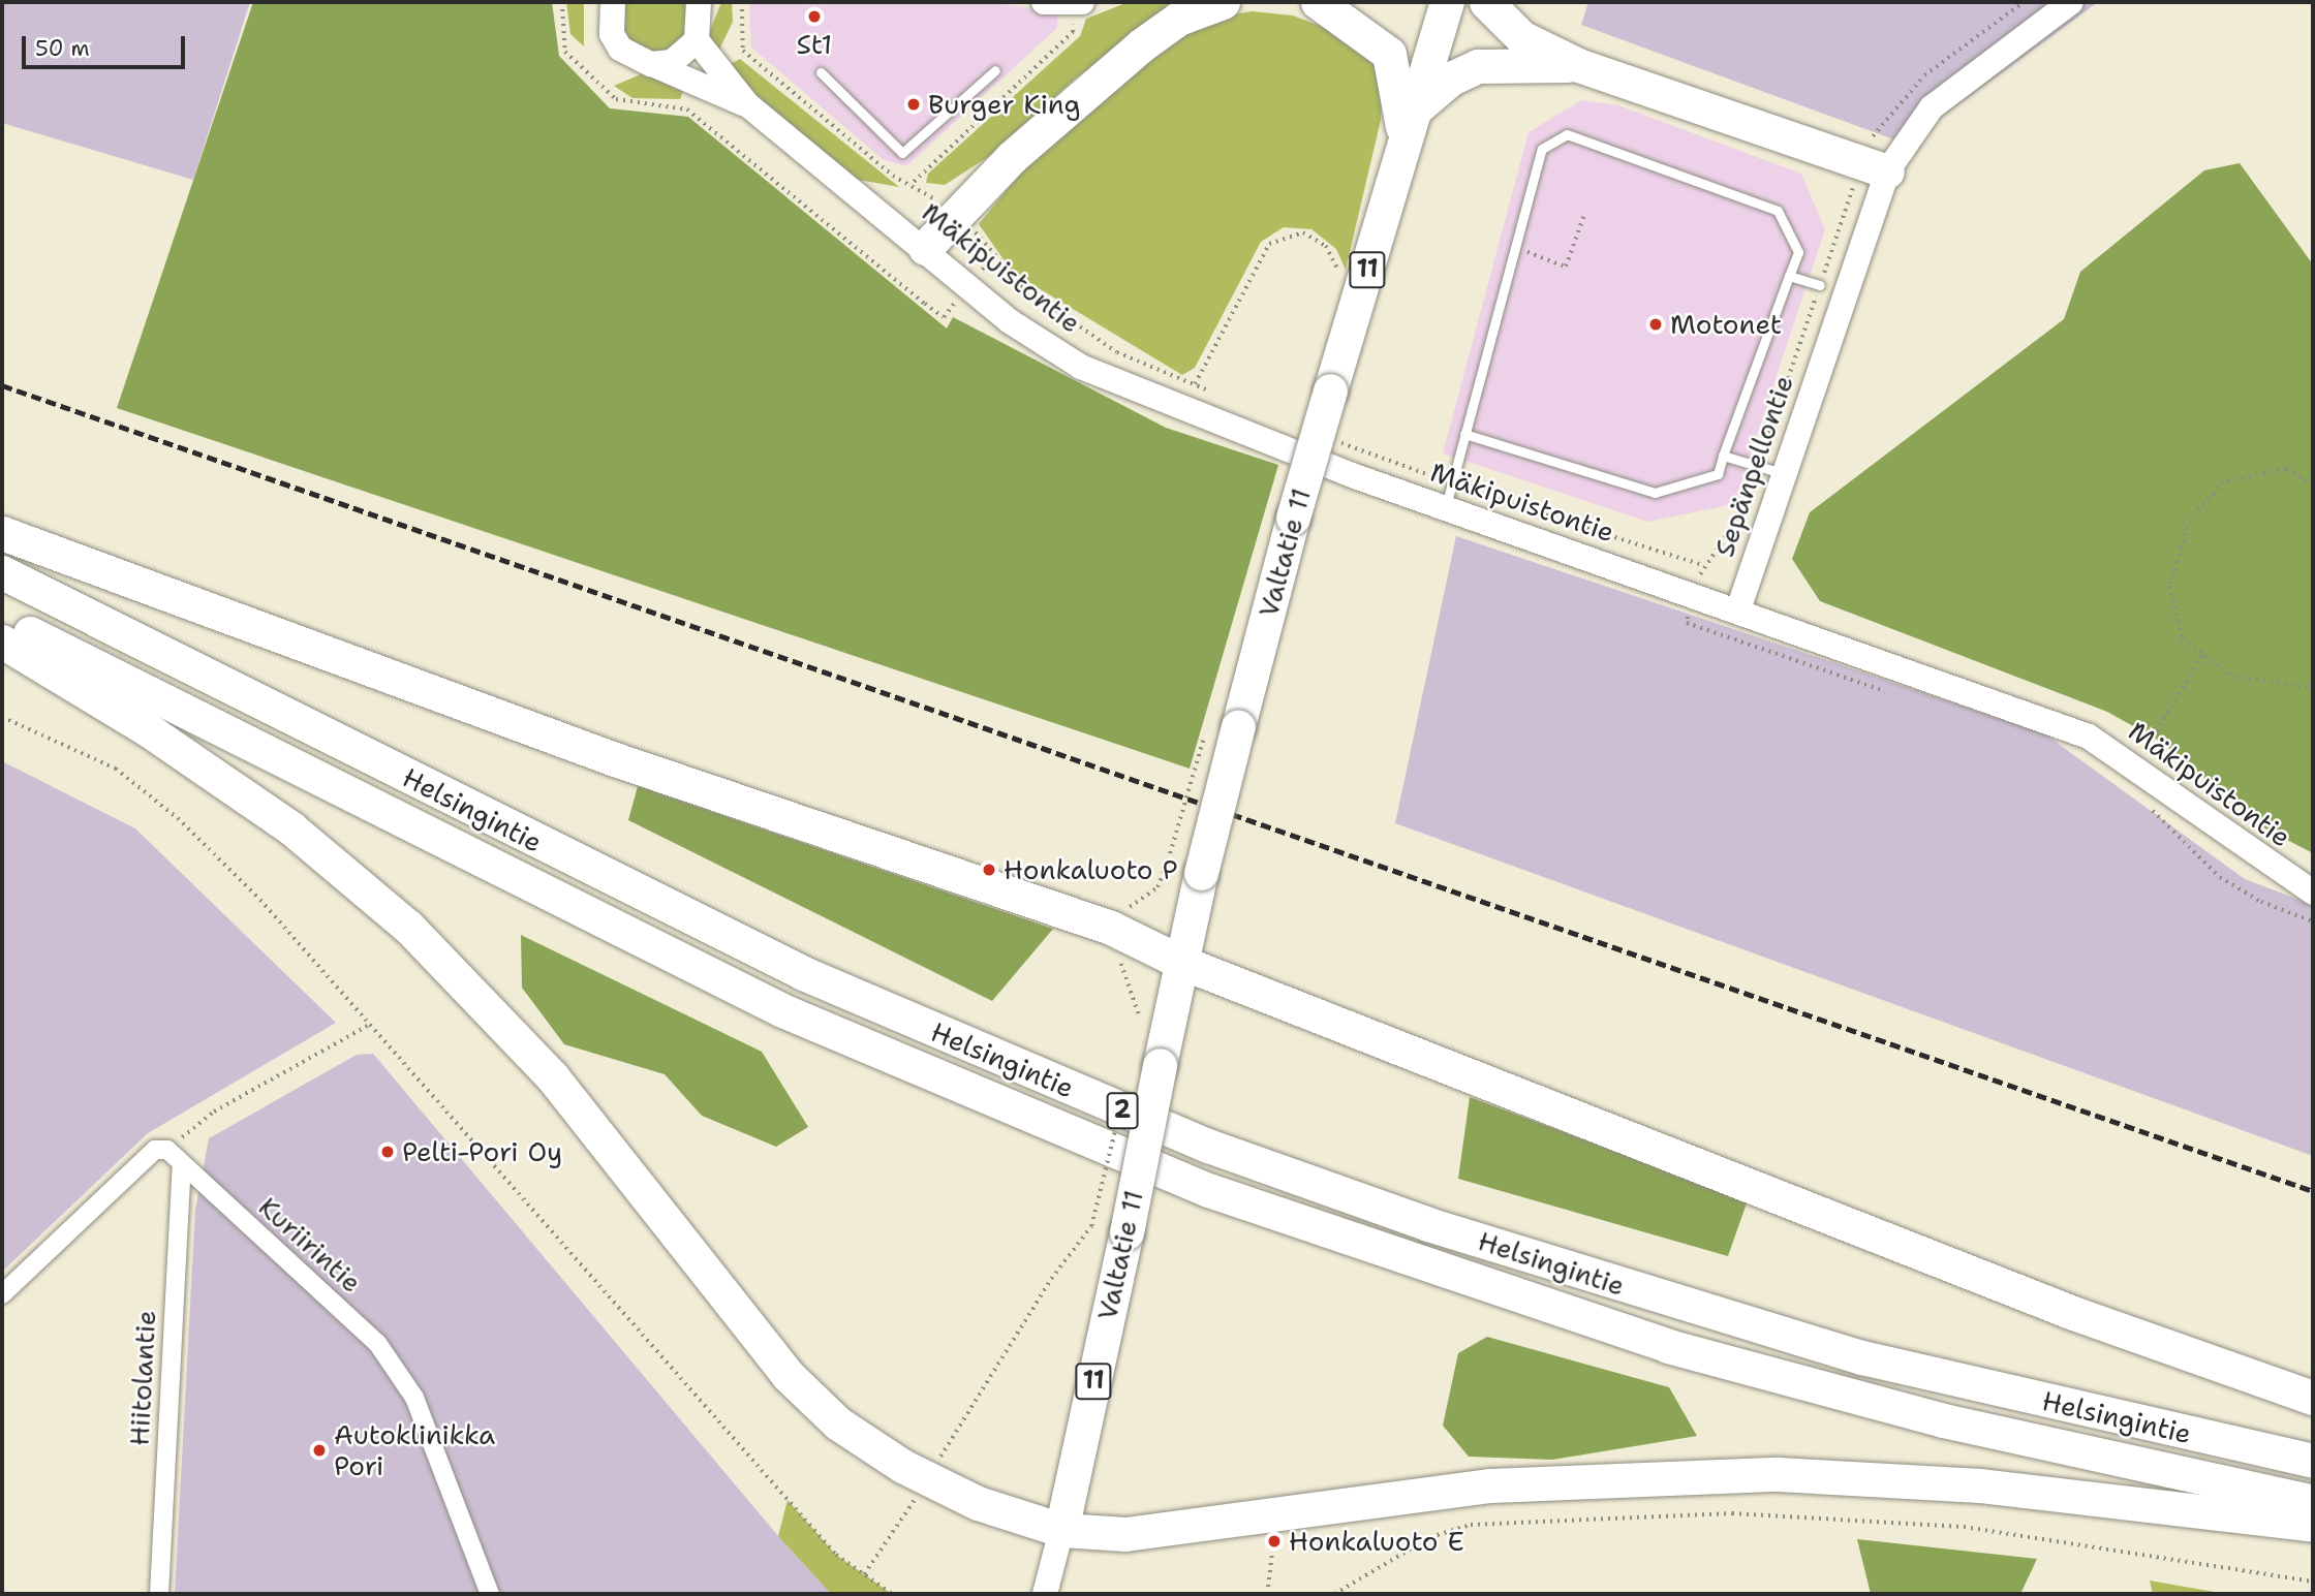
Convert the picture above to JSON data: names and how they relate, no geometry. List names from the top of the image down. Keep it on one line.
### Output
{"streets":{"highway":["11","Valtatie 11","Helsingintie","2"],"street":["Mäkipuistontie","Sepänpellontie","Kuriirintie","Hiitolantie"]},"crossings":[["Mäkipuistontie","Sepänpellontie"],["11","Valtatie 11"],["Kuriirintie","Hiitolantie"]],"places":["St1","Burger King","Motonet","Honkaluoto P","Pelti-Pori Oy","Autoklinikka Pori","Honkaluoto E"],"scale_bar":"50 m"}
